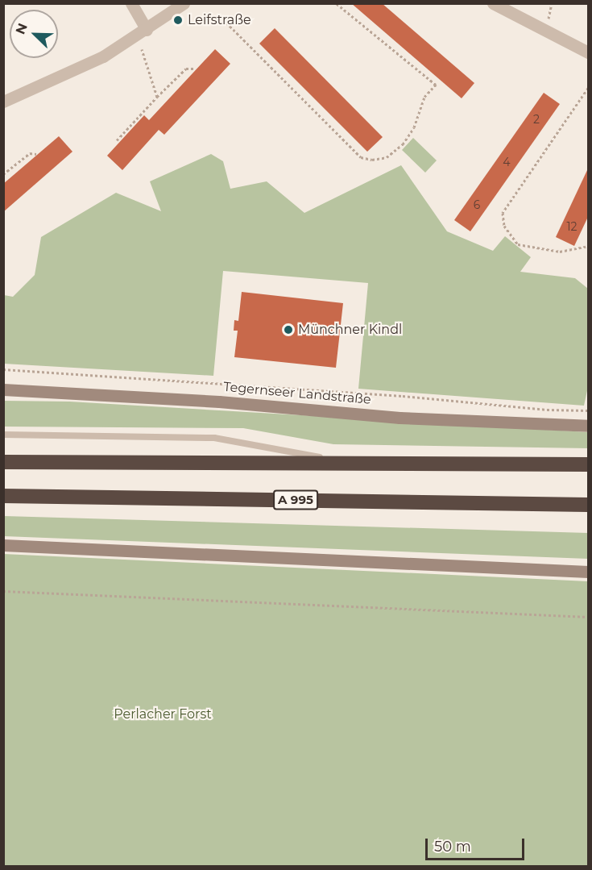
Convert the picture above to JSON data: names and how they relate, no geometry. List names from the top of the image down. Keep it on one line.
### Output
{"streets":{"highway":["A 995"],"main road":["Tegernseer Landstraße"]},"parks":["Perlacher Forst"],"places":["Leifstraße","Münchner Kindl"],"house_numbers":["2","4","6","12"],"scale_bar":"50 m","north":"top left"}
